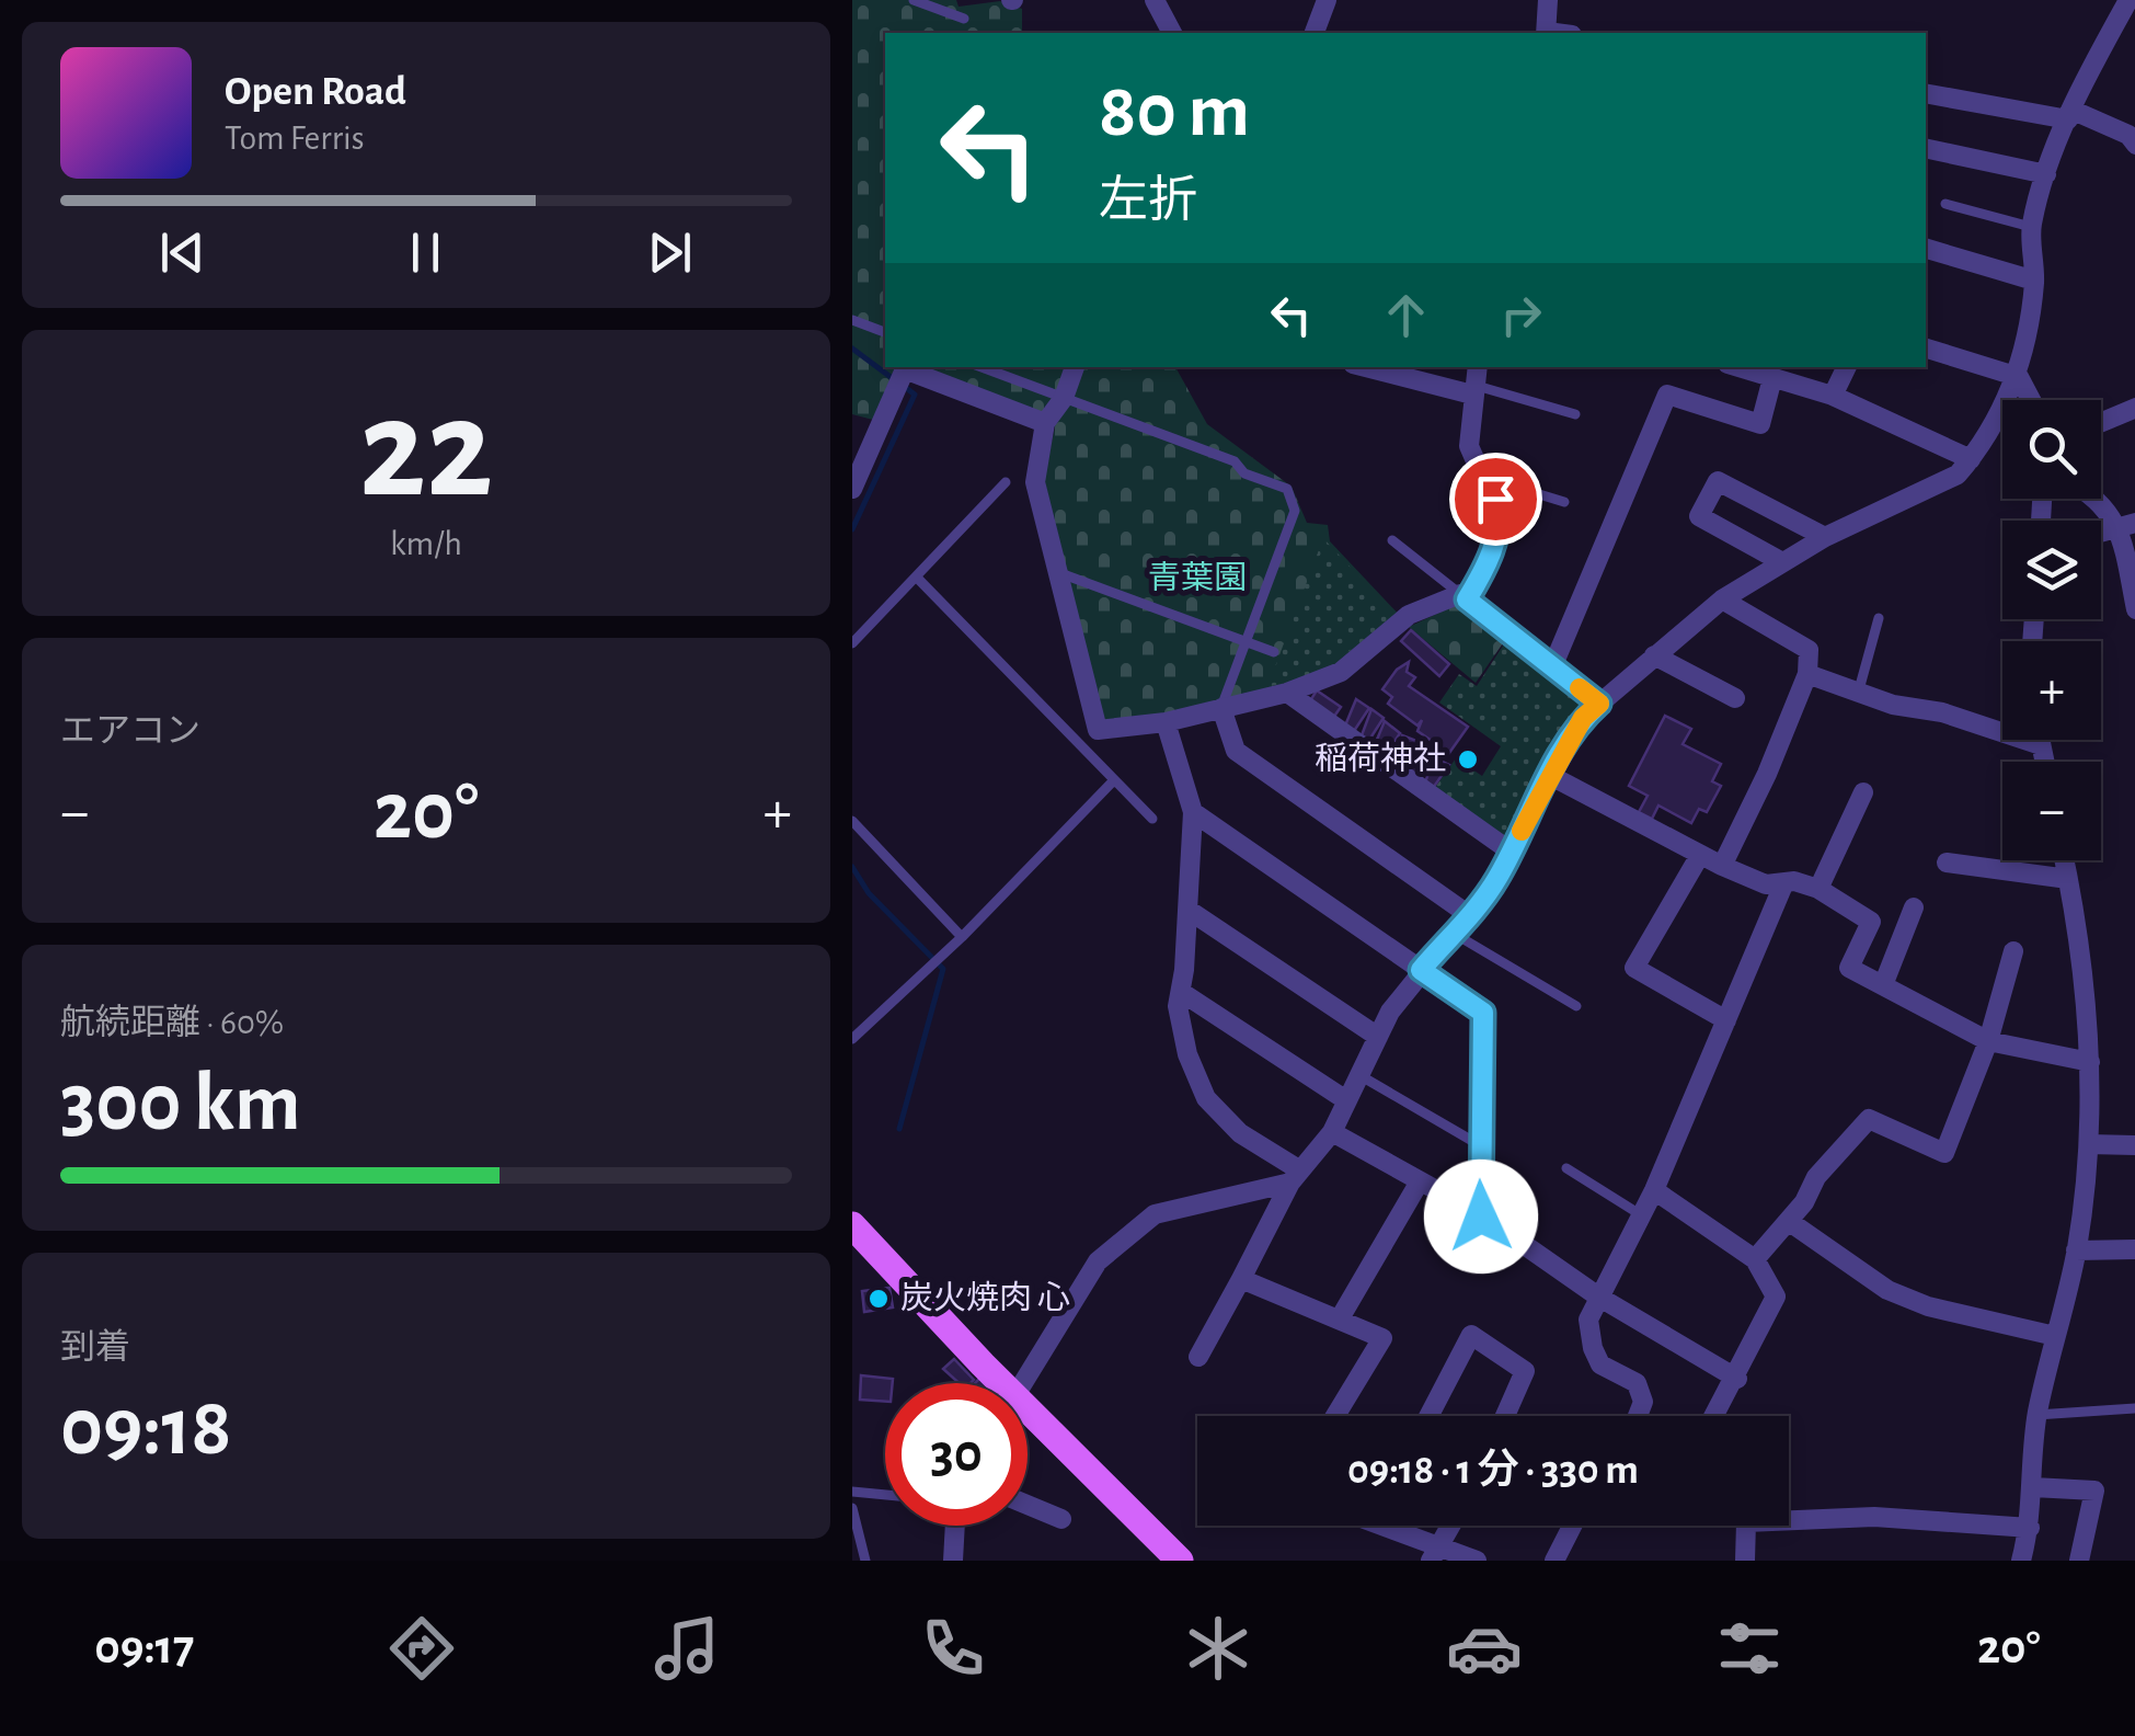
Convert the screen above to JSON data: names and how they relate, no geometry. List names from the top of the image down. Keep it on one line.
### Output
{"parks":["青葉園"],"places":["稲荷神社","炭火焼肉 心"],"page":{"turn":["80 m","左折"],"song":["Open Road","Tom Ferris"],"tile":[["22","km/h"],"エアコン",["航続距離 · 60%","300 km"],["到着","09:18"]],"map_buttons":["+","−"],"heat":["−","20°","+"],"limit":"30","trip":"09:18 · 1 分 · 330 m","tabs":["09:17","20°"]}}
